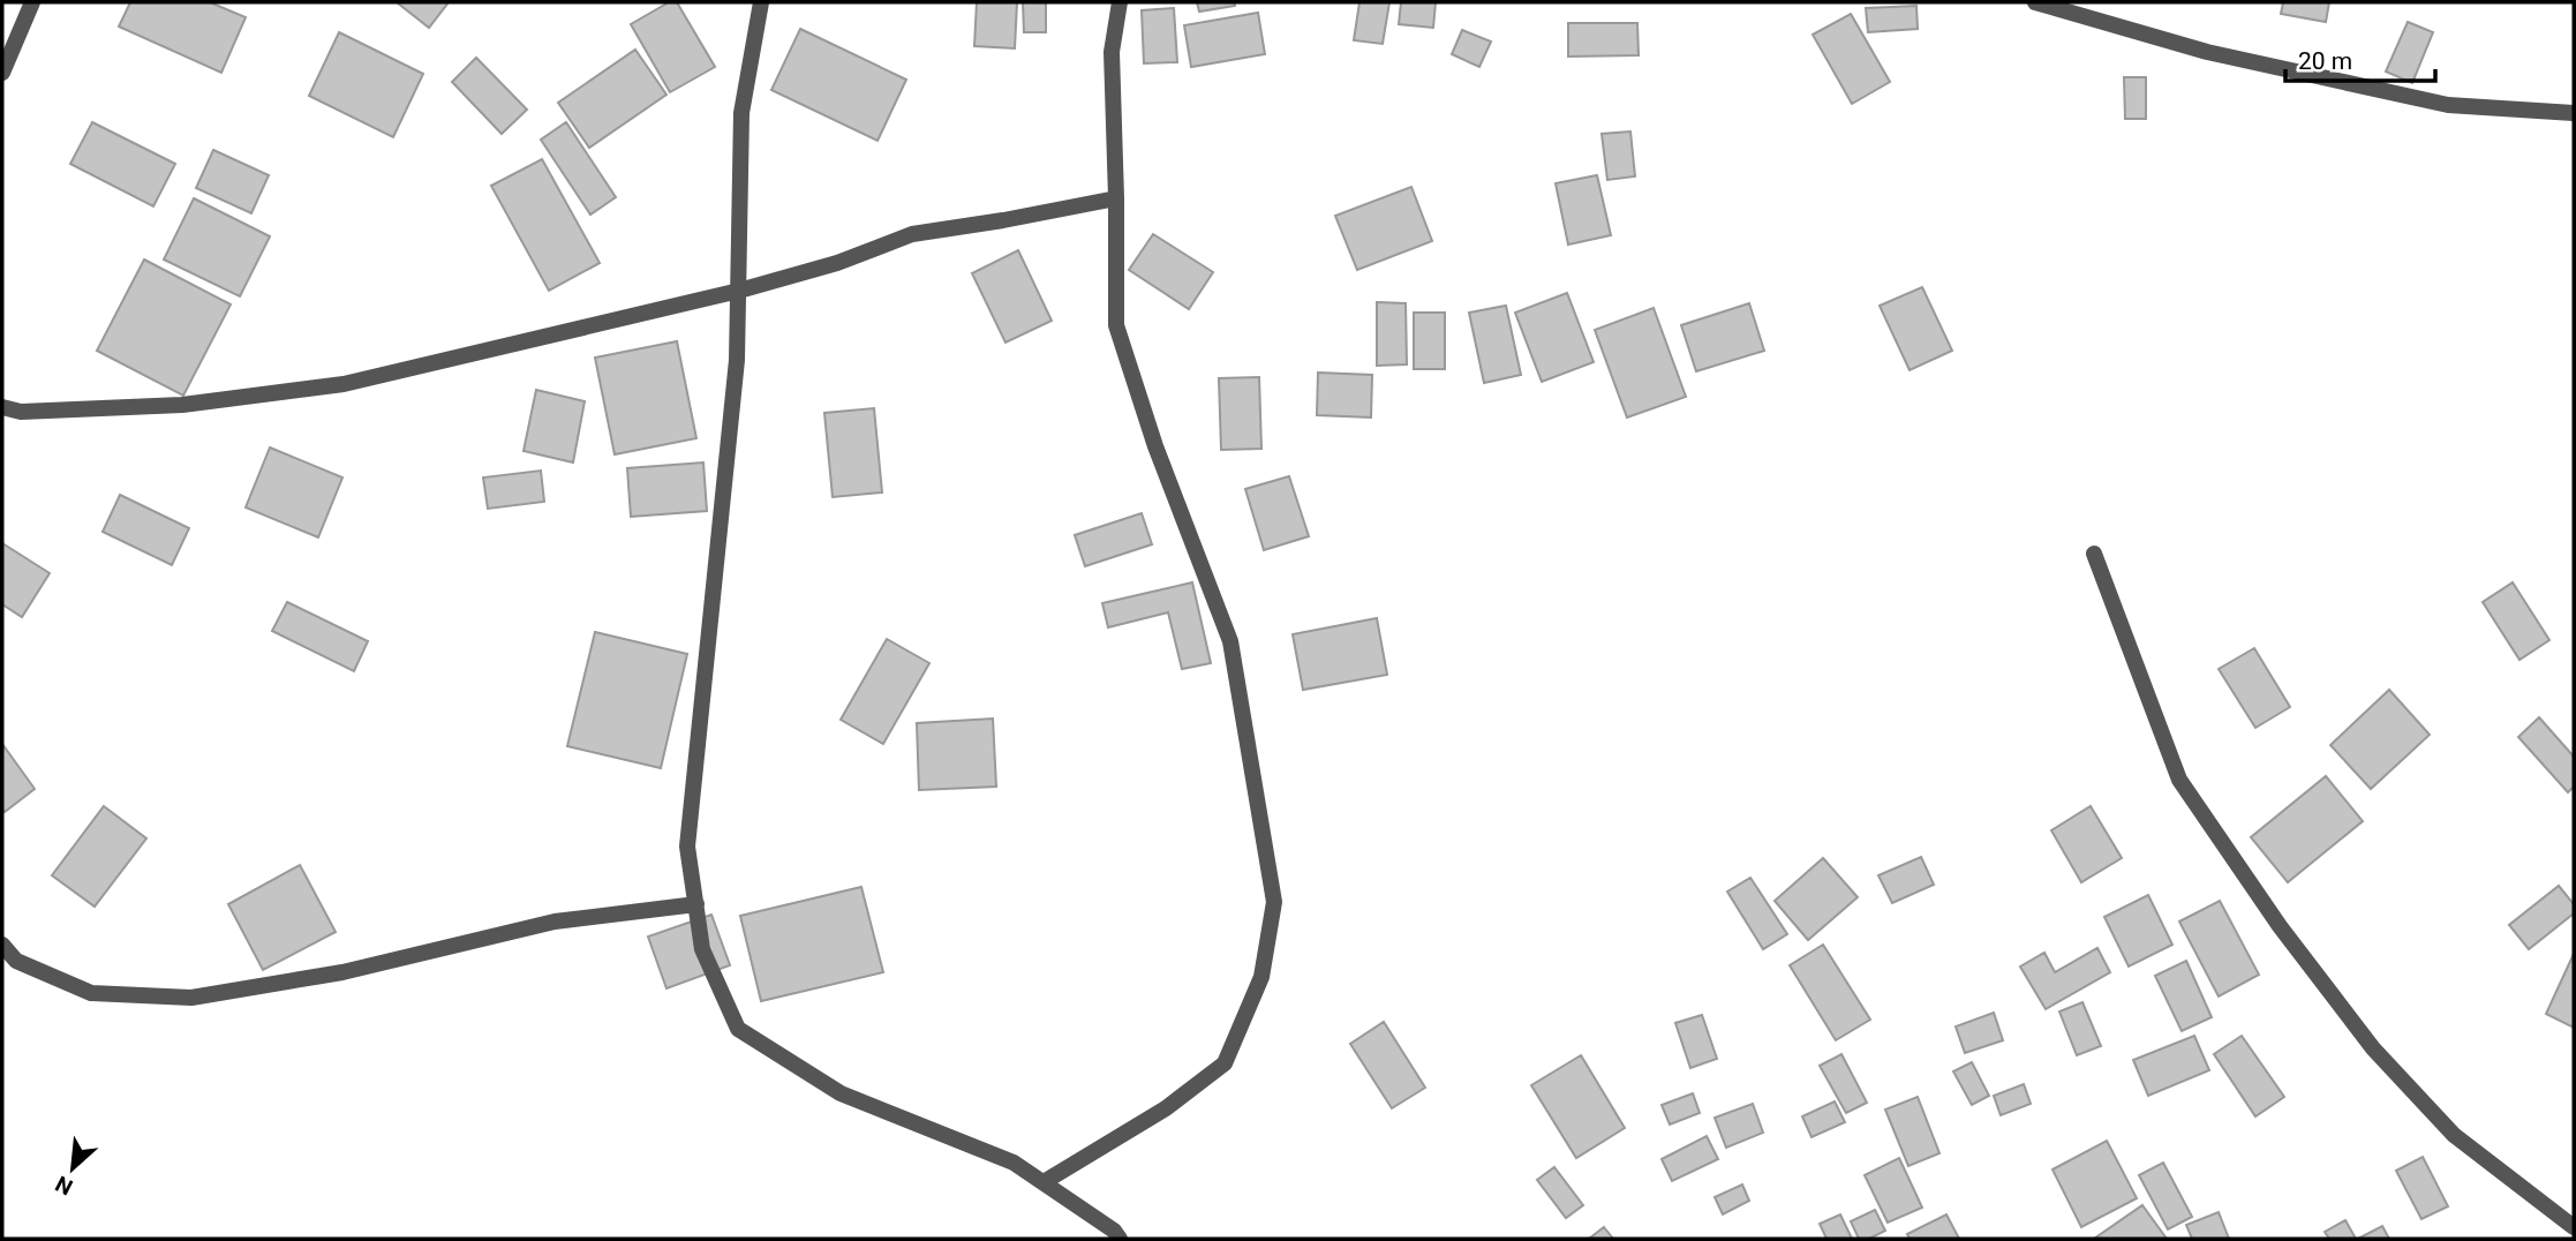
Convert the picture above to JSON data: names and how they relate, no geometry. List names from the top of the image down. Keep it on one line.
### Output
{"scale_bar":"20 m","north":"bottom left"}
